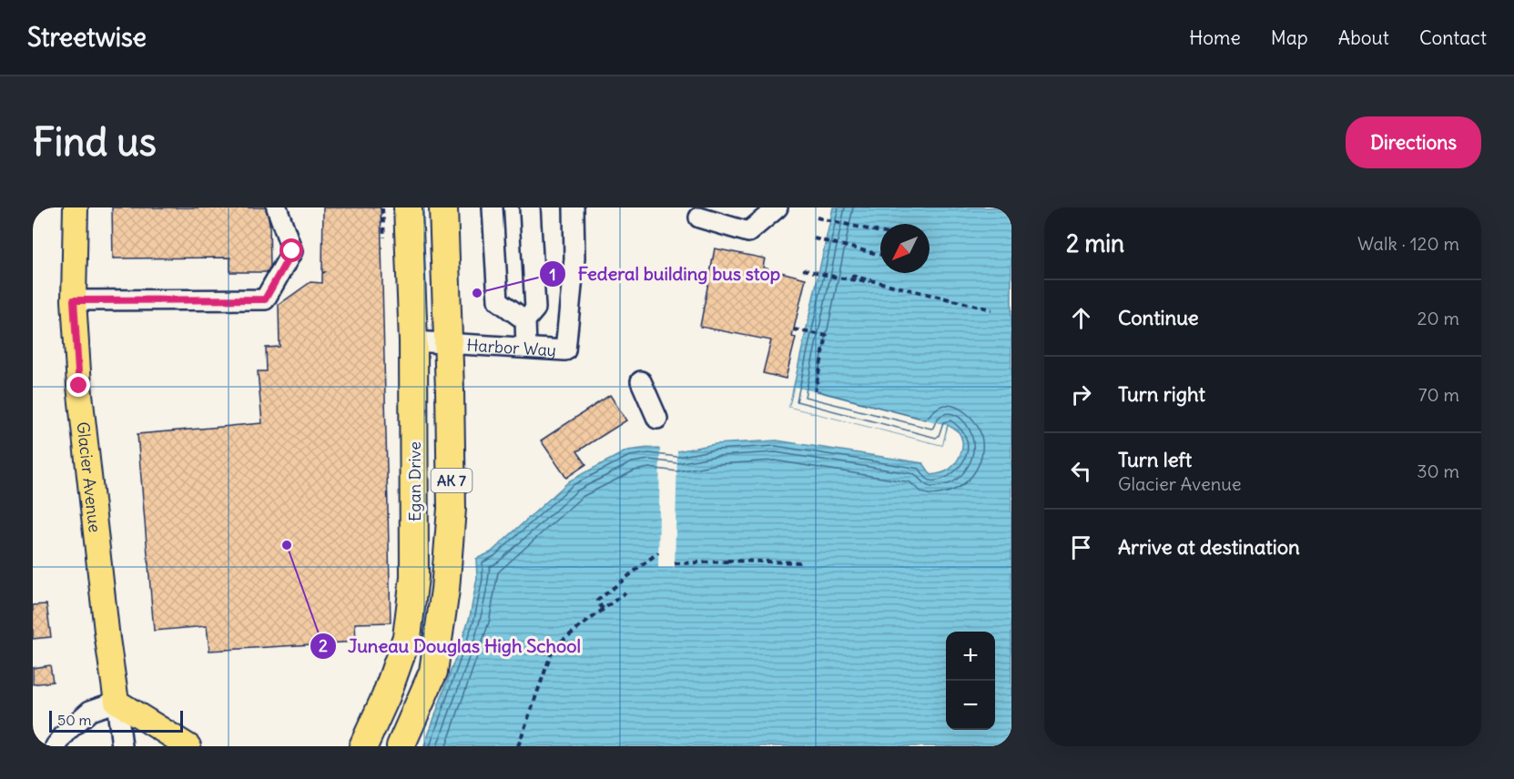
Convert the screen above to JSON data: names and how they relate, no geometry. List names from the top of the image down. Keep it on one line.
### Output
{"streets":{"highway":["AK 7","Egan Drive"],"main road":["Glacier Avenue"],"street":["Harbor Way"]},"crossings":[["Harbor Way","AK 7"],["Harbor Way","Egan Drive"]],"places":["Federal building bus stop","Juneau Douglas High School"],"scale_bar":"50 m","north":"bottom left","page":{"header":"Streetwise","nav":["Home","Map","About","Contact"],"buttons":"Directions","title":"Find us","heading":["2 min","Walk · 120 m"],"list":[["Continue","20 m"],["Turn right","70 m"],["Turn left","Glacier Avenue","30 m"],"Arrive at destination"],"map_buttons":["+","−"],"scale":"50 m"}}
